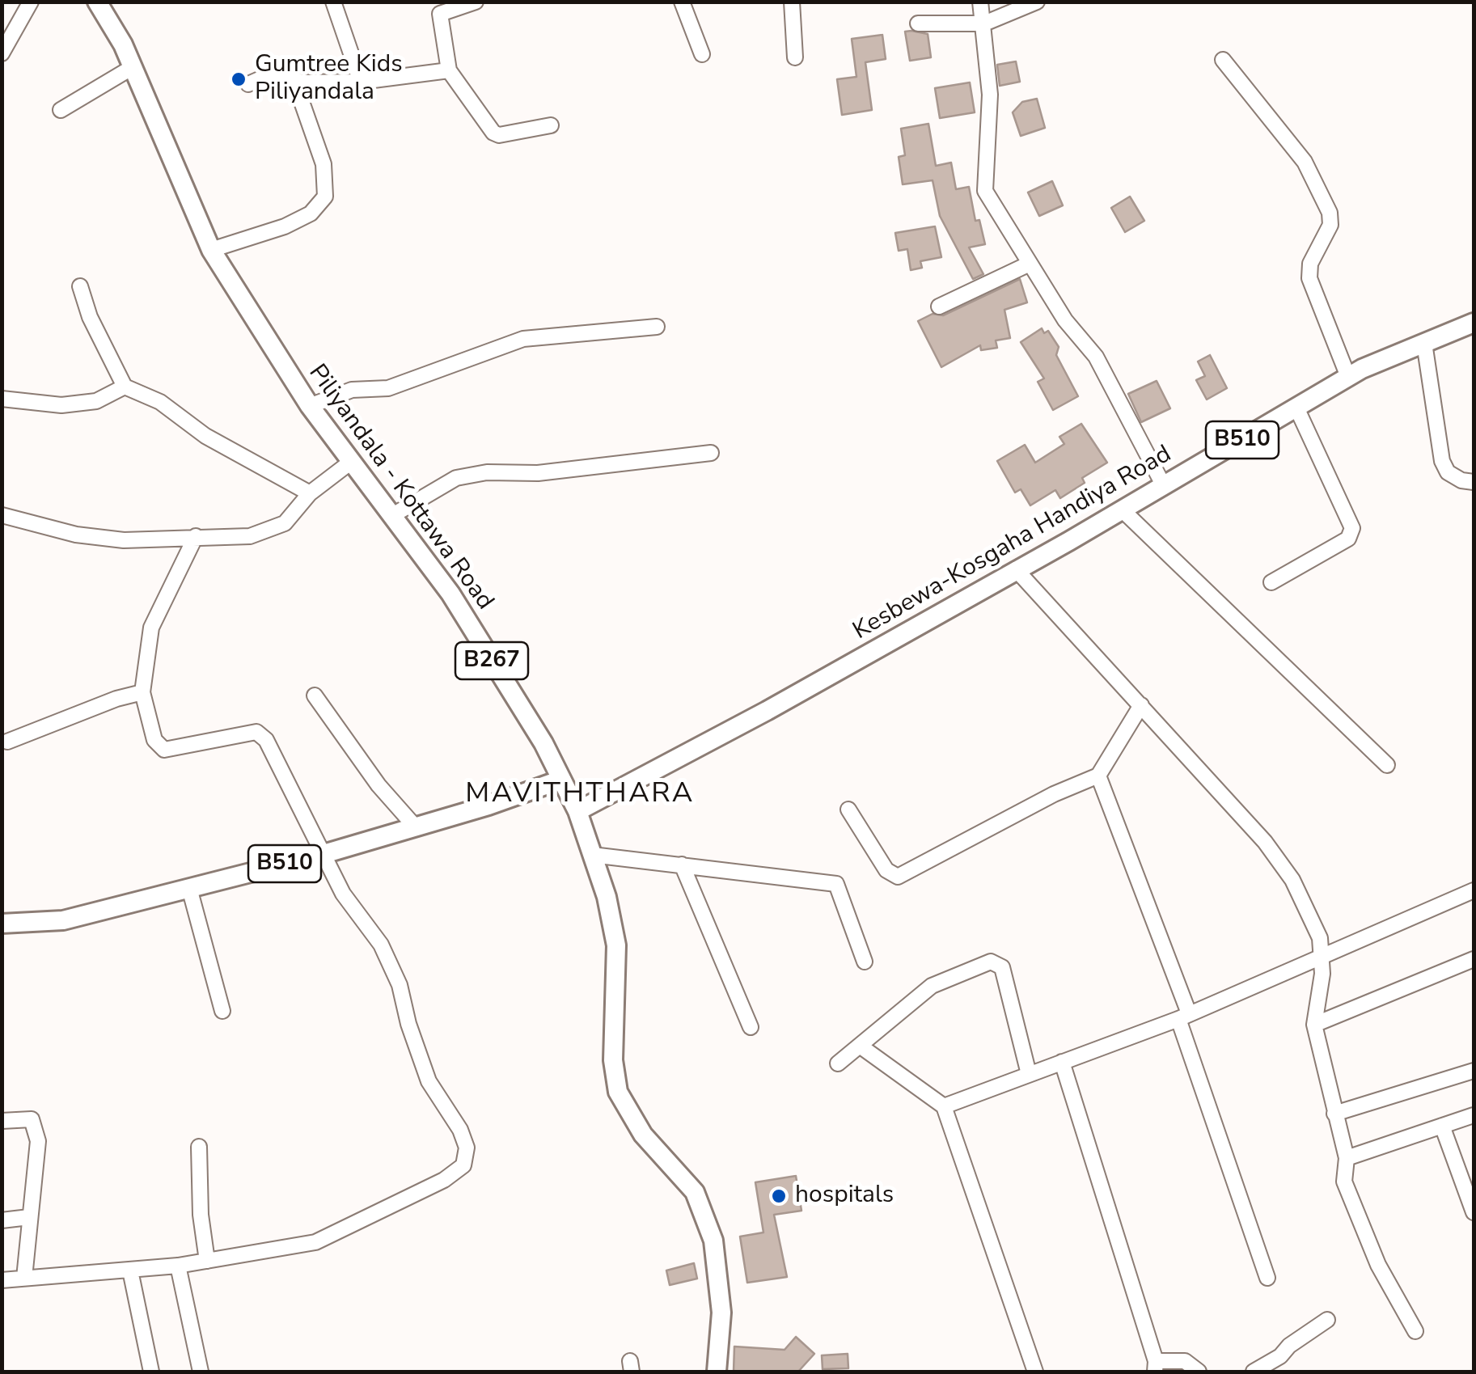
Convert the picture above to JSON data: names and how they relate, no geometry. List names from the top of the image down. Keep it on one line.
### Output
{"streets":{"main road":["B510","Piliyandala - Kottawa Road","Kesbewa-Kosgaha Handiya Road","B267"]},"crossings":[["B510","Piliyandala - Kottawa Road"],["Piliyandala - Kottawa Road","Kesbewa-Kosgaha Handiya Road"]],"districts":["MAVITHTHARA"],"places":["Gumtree Kids Piliyandala","hospitals"]}
